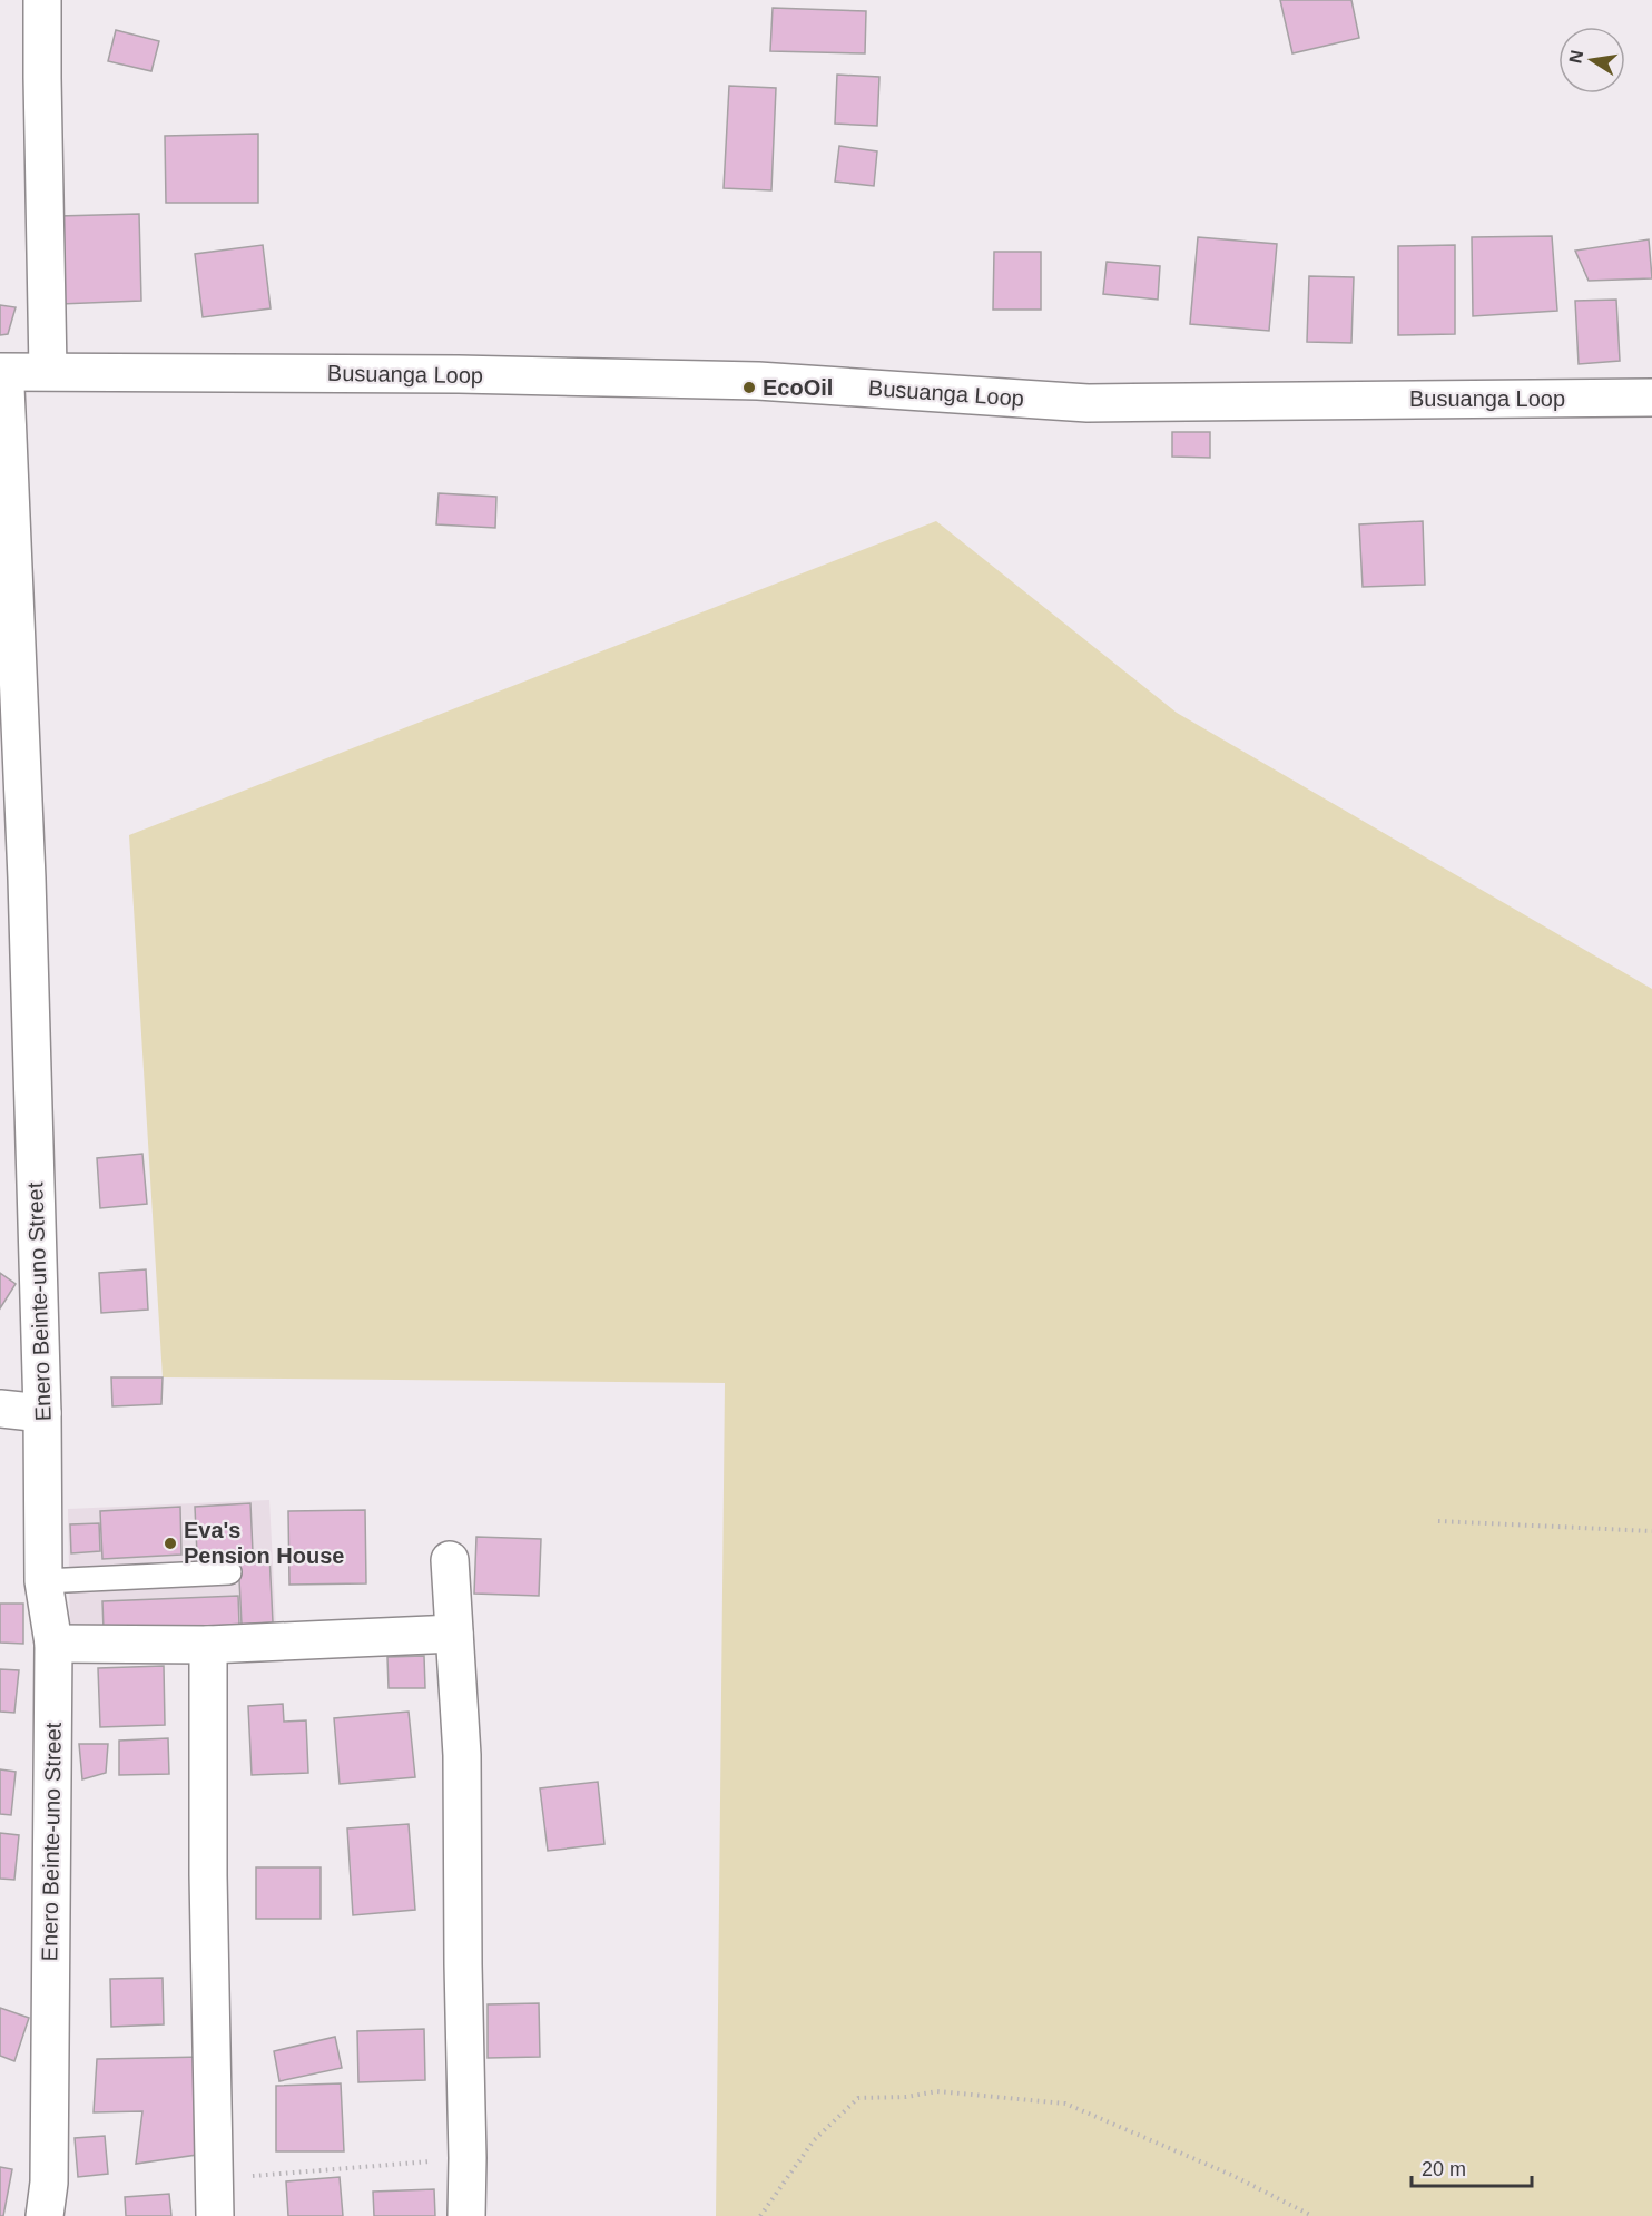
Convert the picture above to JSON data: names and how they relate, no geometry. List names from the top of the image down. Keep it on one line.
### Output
{"streets":{"street":["Busuanga Loop","Enero Beinte-uno Street"]},"crossings":[["Busuanga Loop","Enero Beinte-uno Street"]],"places":["EcoOil","Eva's Pension House"],"scale_bar":"20 m","north":"left"}
